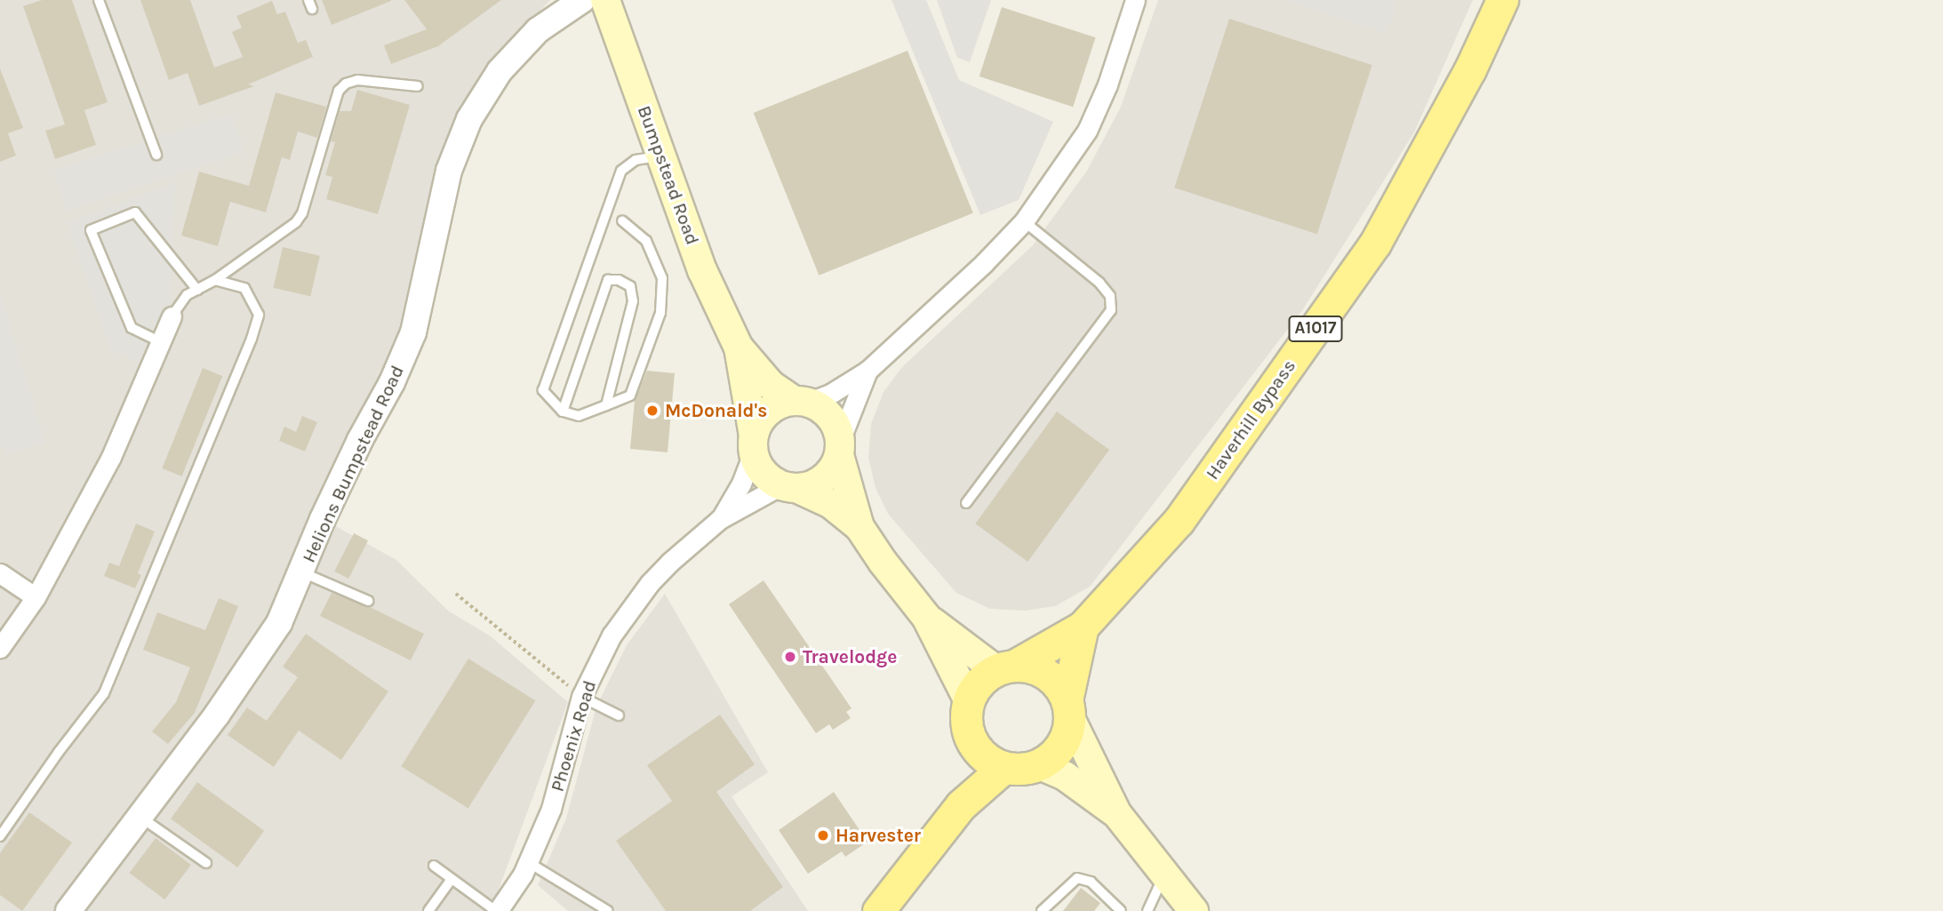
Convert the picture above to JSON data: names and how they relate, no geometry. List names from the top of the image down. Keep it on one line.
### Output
{"streets":{"main road":["Bumpstead Road","A1017","Haverhill Bypass"],"street":["Helions Bumpstead Road","Phoenix Road"]},"crossings":[["Bumpstead Road","Phoenix Road"]],"places":["McDonald's","Travelodge","Harvester"]}
